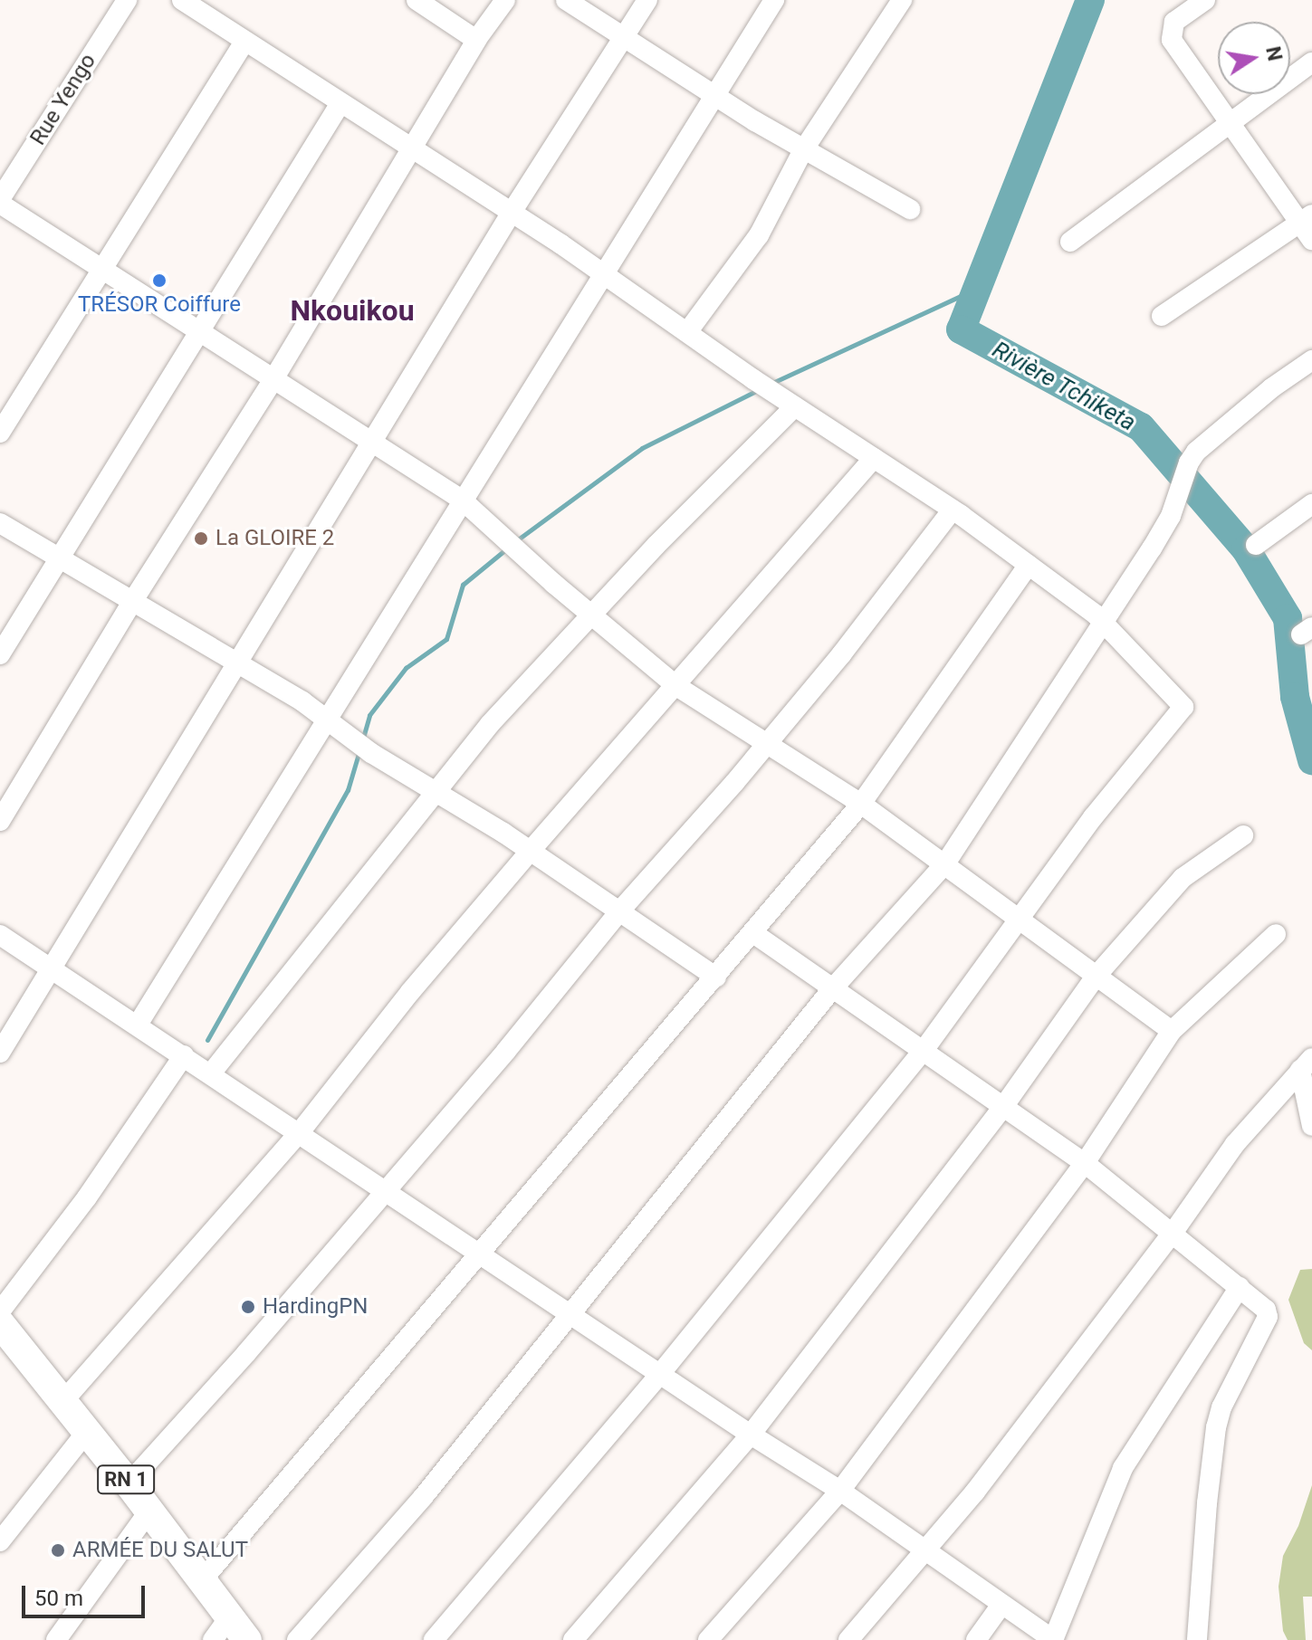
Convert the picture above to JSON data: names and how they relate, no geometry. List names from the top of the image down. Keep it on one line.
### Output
{"streets":{"highway":["RN 1"],"street":["Rue Yengo"]},"districts":["Nkouikou"],"water":["Rivière Tchiketa"],"places":["TRÉSOR Coiffure","La GLOIRE 2","HardingPN","ARMÉE DU SALUT"],"scale_bar":"50 m","north":"right"}
